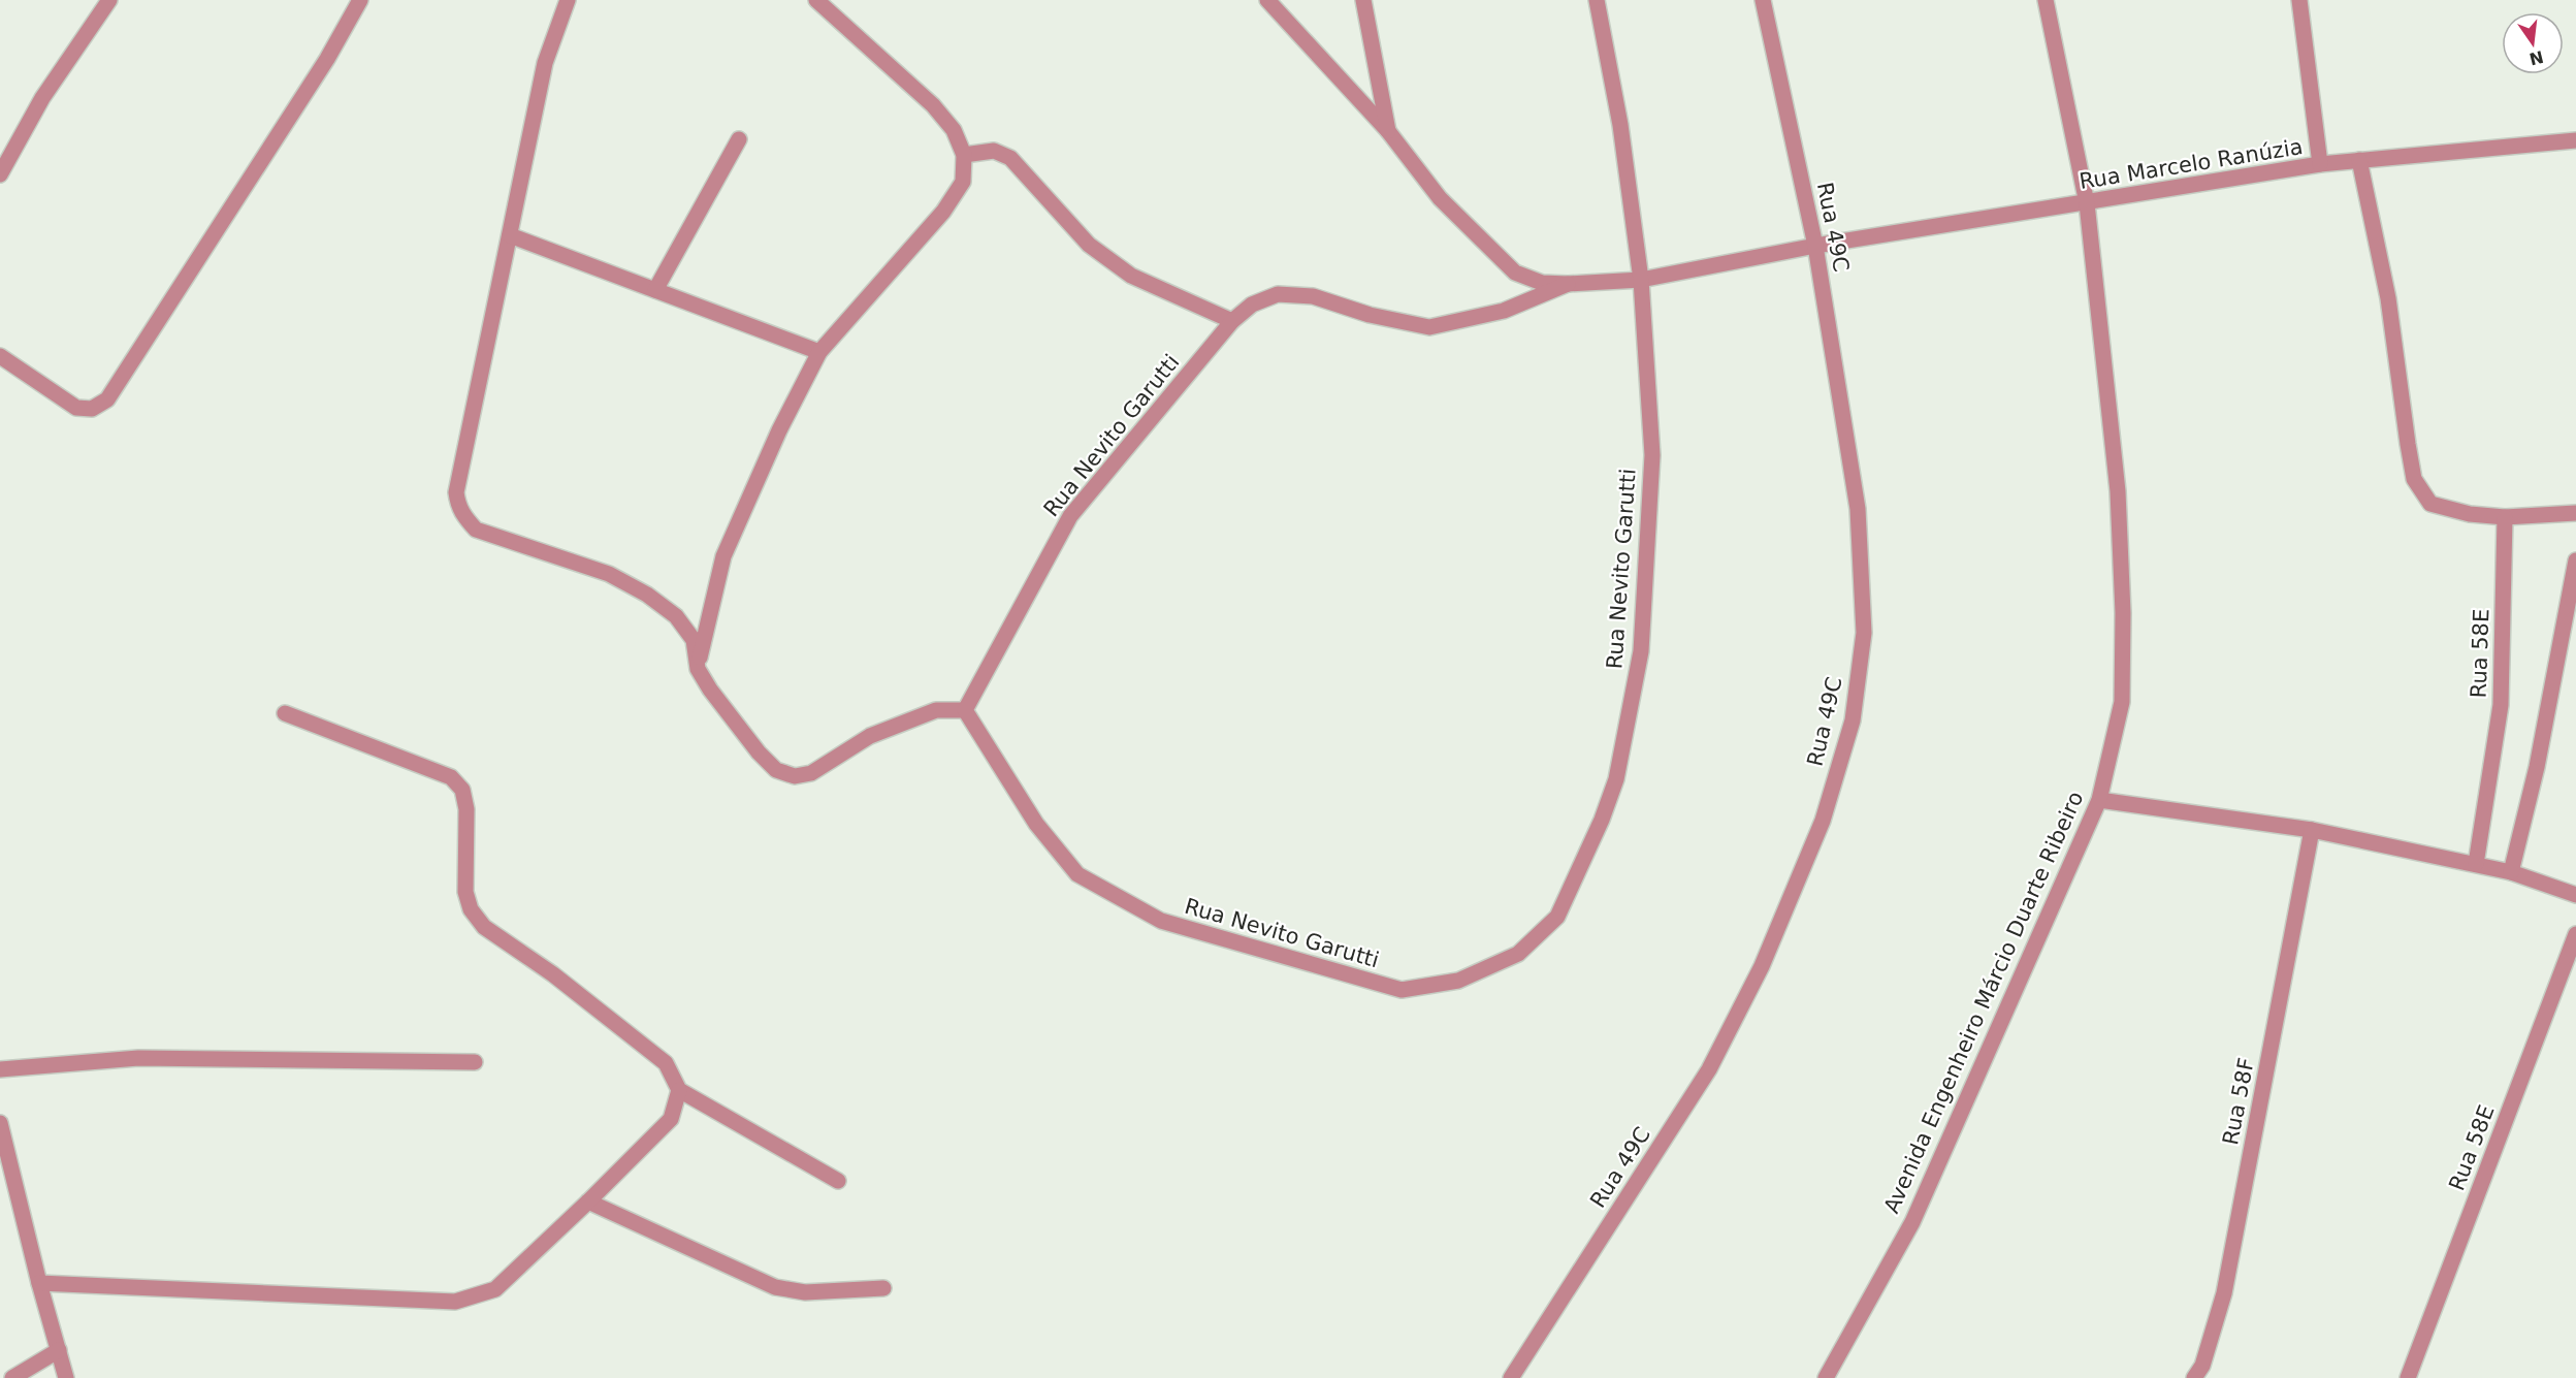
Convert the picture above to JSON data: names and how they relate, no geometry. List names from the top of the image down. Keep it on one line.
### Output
{"streets":{"street":["Rua Marcelo Ranúzia","Rua 49C","Rua Nevito Garutti","Rua 58E","Avenida Engenheiro Márcio Duarte Ribeiro","Rua 58F"]},"crossings":[["Rua Marcelo Ranúzia","Rua 49C"],["Rua Marcelo Ranúzia","Rua Nevito Garutti"],["Rua Marcelo Ranúzia","Avenida Engenheiro Márcio Duarte Ribeiro"]],"north":"bottom"}
